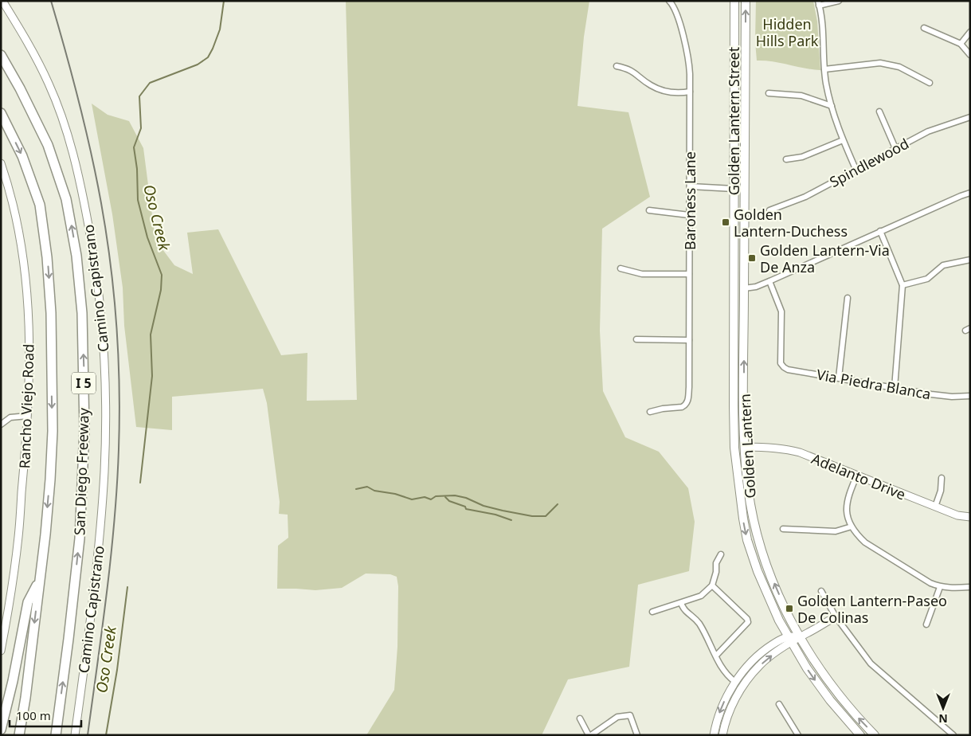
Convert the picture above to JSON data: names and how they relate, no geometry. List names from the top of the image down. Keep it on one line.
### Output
{"streets":{"highway":["I 5","San Diego Freeway"],"main road":["Golden Lantern Street","Golden Lantern"],"street":["Spindlewood","Baroness Lane","Camino Capistrano","Via Piedra Blanca","Rancho Viejo Road","Adelanto Drive"]},"crossings":[["Golden Lantern Street","Golden Lantern"],["Golden Lantern","Adelanto Drive"]],"water":["Oso Creek"],"parks":["Hidden Hills Park"],"places":{"transit":["Golden Lantern-Duchess","Golden Lantern-Via De Anza","Golden Lantern-Paseo De Colinas"]},"scale_bar":"100 m","north":"bottom"}
